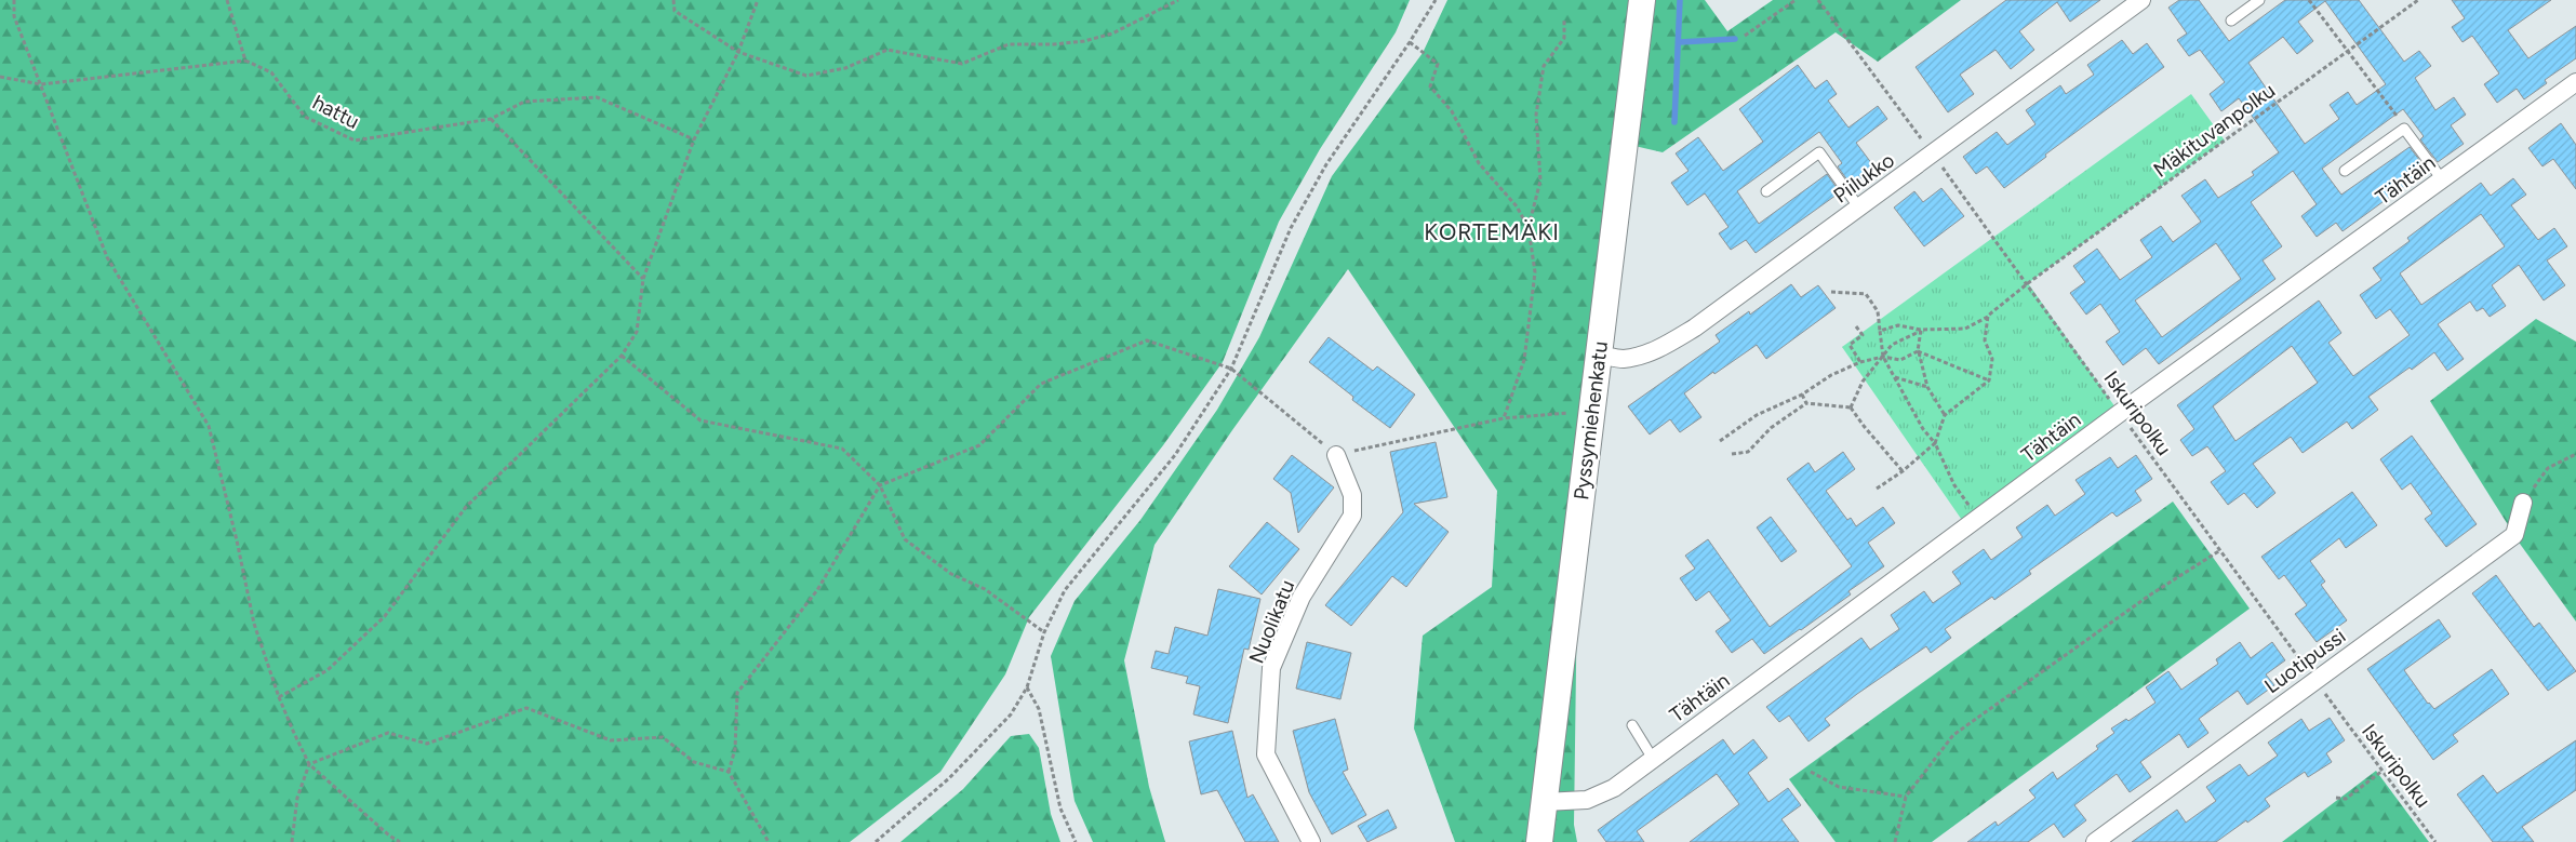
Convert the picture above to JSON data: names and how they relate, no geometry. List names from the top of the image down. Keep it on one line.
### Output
{"streets":{"street":["Piilukko","Tähtäin","Pyssymiehenkatu","Nuolikatu","Luotipussi"],"path":["hattu","Mäkituvanpolku","Iskuripolku"]},"crossings":[["Mäkituvanpolku","Iskuripolku"],["Piilukko","Iskuripolku"],["Piilukko","Pyssymiehenkatu"],["Tähtäin","Iskuripolku"],["Tähtäin","Pyssymiehenkatu"],["Iskuripolku","Luotipussi"]],"districts":["KORTEMÄKI"]}
